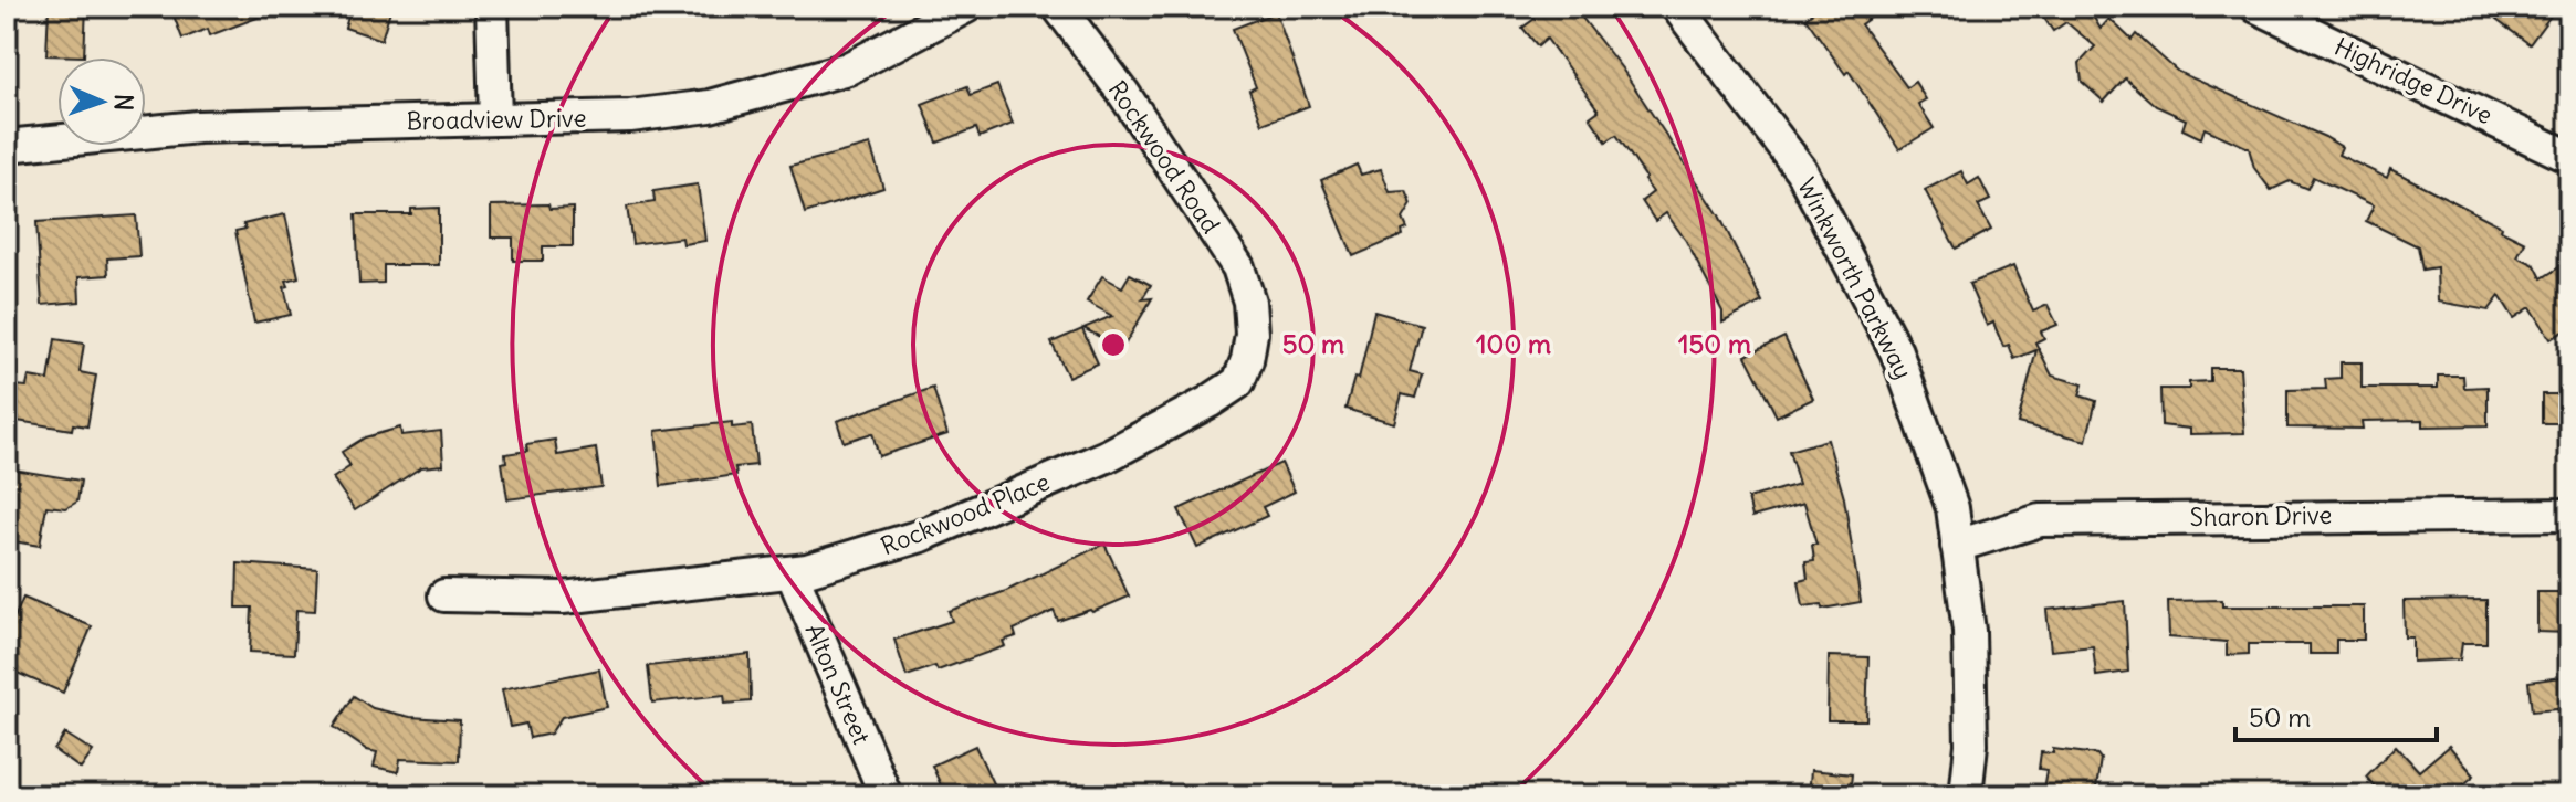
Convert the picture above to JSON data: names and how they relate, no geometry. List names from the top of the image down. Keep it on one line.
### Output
{"streets":{"street":["Highridge Drive","Broadview Drive","Rockwood Road","Winkworth Parkway","Rockwood Place","Sharon Drive","Alton Street"]},"crossings":[["Rockwood Road","Rockwood Place"],["Winkworth Parkway","Sharon Drive"],["Rockwood Place","Alton Street"]],"scale_bar":"50 m","north":"right","rings":["50 m","100 m","150 m"]}
